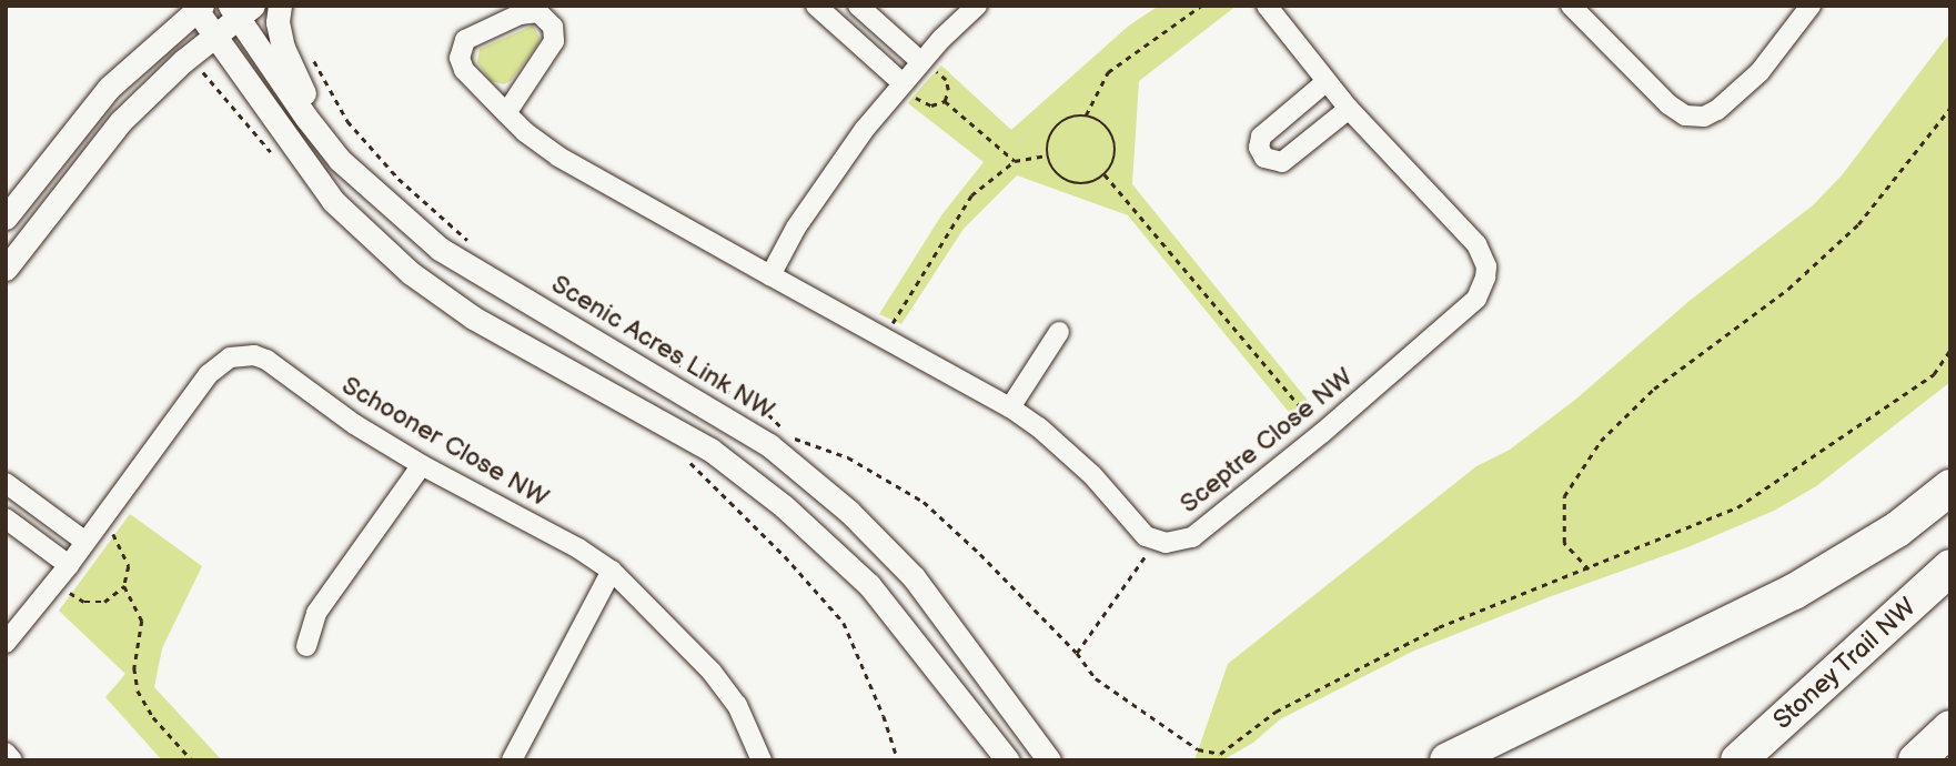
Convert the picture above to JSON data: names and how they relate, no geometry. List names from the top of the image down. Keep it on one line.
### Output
{"streets":{"highway":["Stoney Trail NW"],"street":["Scenic Acres Link NW","Sceptre Close NW","Schooner Close NW"]}}
